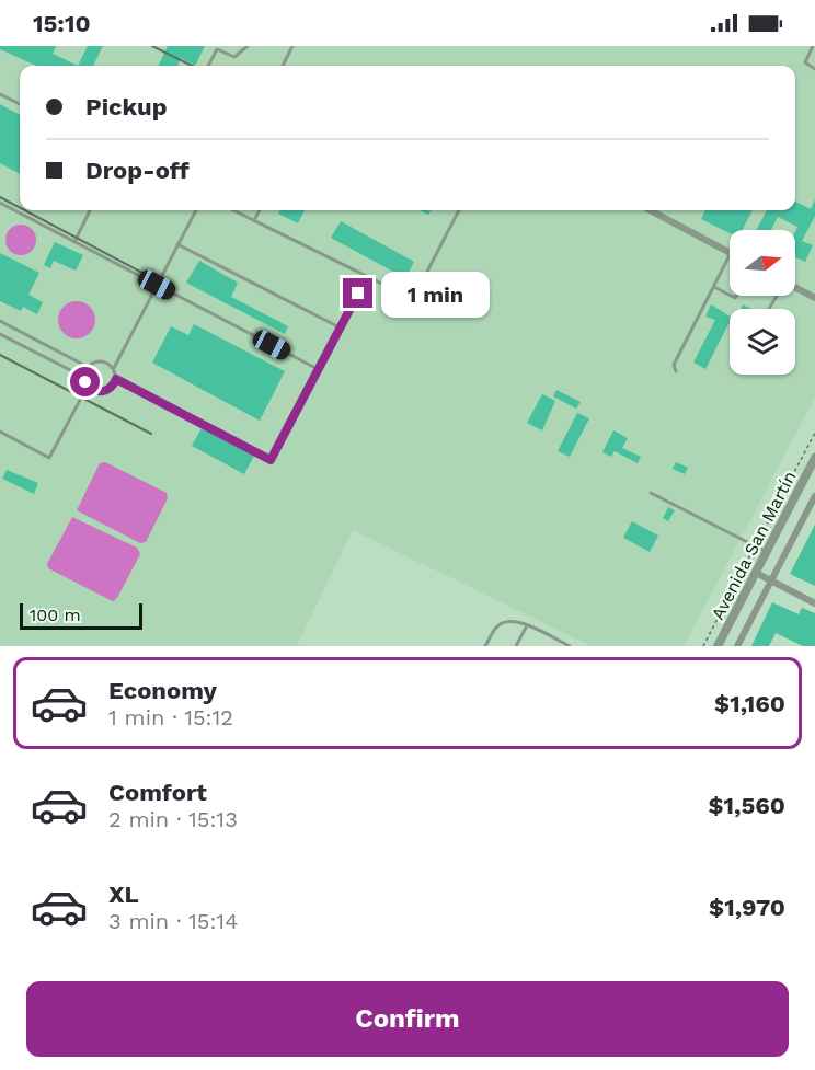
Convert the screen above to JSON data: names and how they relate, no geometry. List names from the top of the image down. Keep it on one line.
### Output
{"streets":{"street":["Avenida San Martín"]},"scale_bar":"100 m","north":"right","page":{"status":"15:10","banner":["Pickup","Drop-off"],"bubble":"1 min","scale":"100 m","list":[{"name":"Economy","note":"1 min · 15:12","value":"$1,160"},{"name":"Comfort","note":"2 min · 15:13","value":"$1,560"},{"name":"XL","note":"3 min · 15:14","value":"$1,970"}],"buttons":"Confirm"}}
